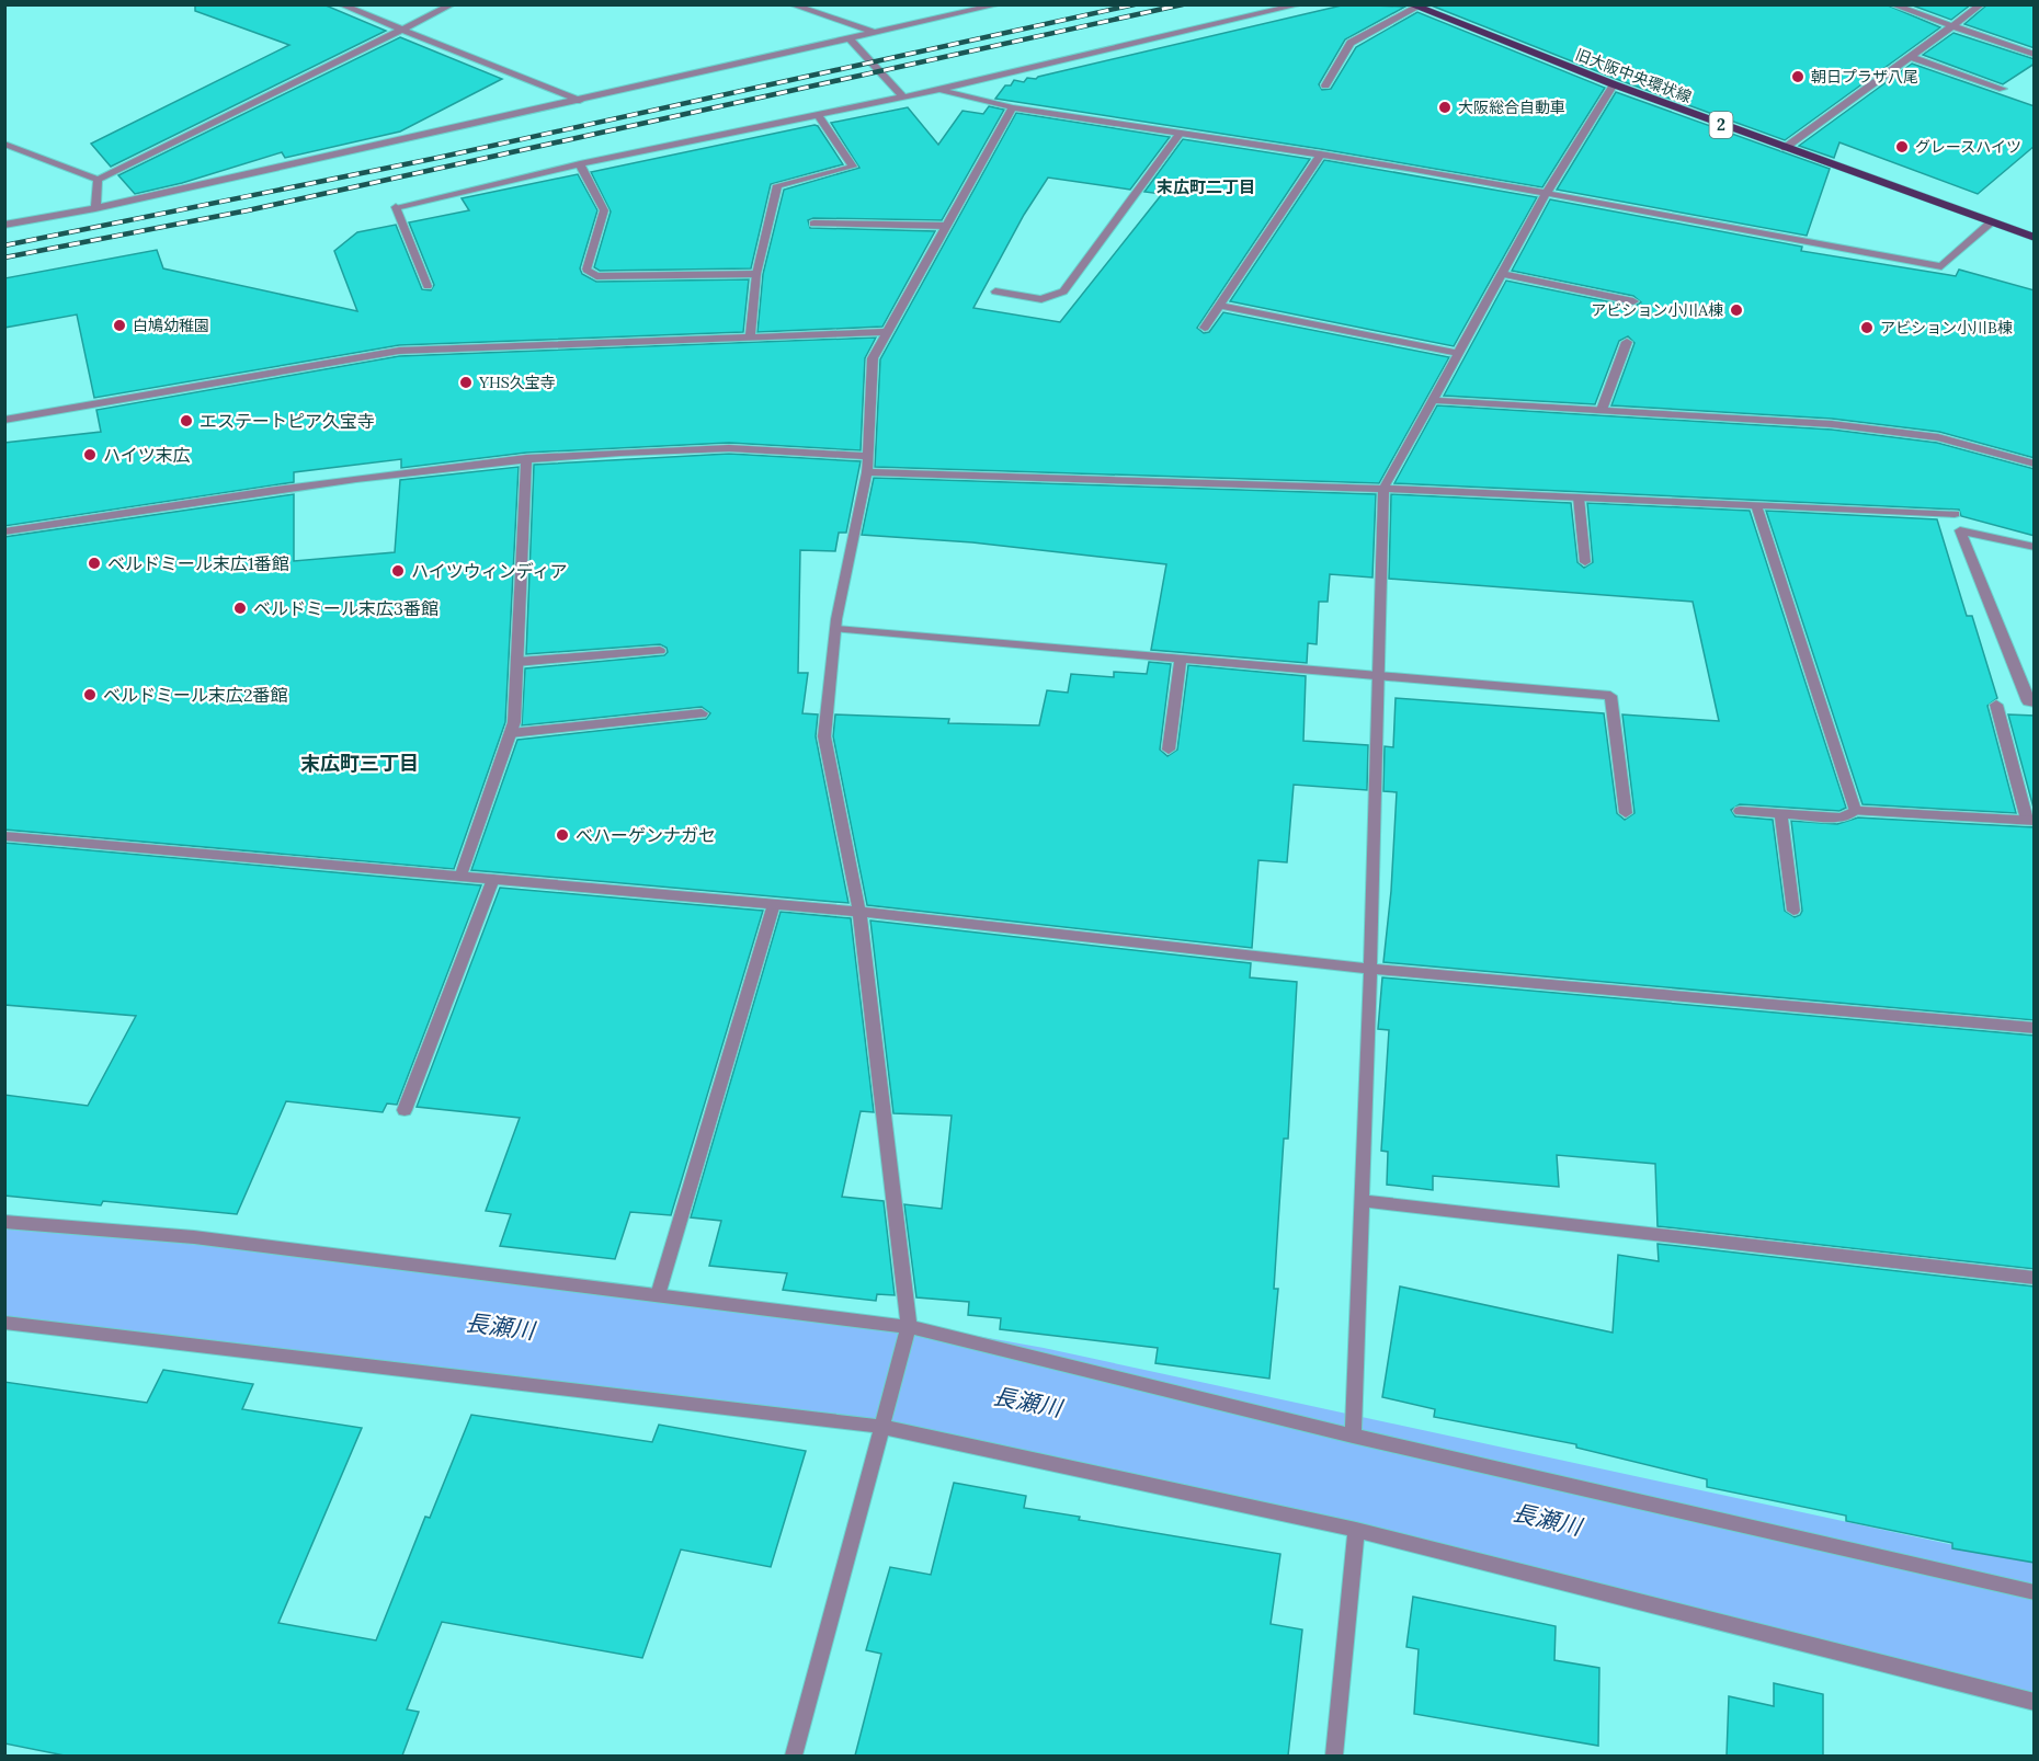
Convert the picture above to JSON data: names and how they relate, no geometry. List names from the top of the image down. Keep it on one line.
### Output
{"streets":{"main road":["旧大阪中央環状線","2"]},"districts":["末広町二丁目","末広町三丁目"],"water":["長瀬川"],"places":["朝日プラザ八尾","大阪総合自動車","グレースハイツ","アビション小川A棟","白鳩幼稚園","アビション小川B棟","YHS久宝寺","エステートピア久宝寺","ハイツ末広","ベルドミール末広1番館","ハイツウィンディア","ベルドミール末広3番館","ベルドミール末広2番館","べハーゲンナガセ"]}
